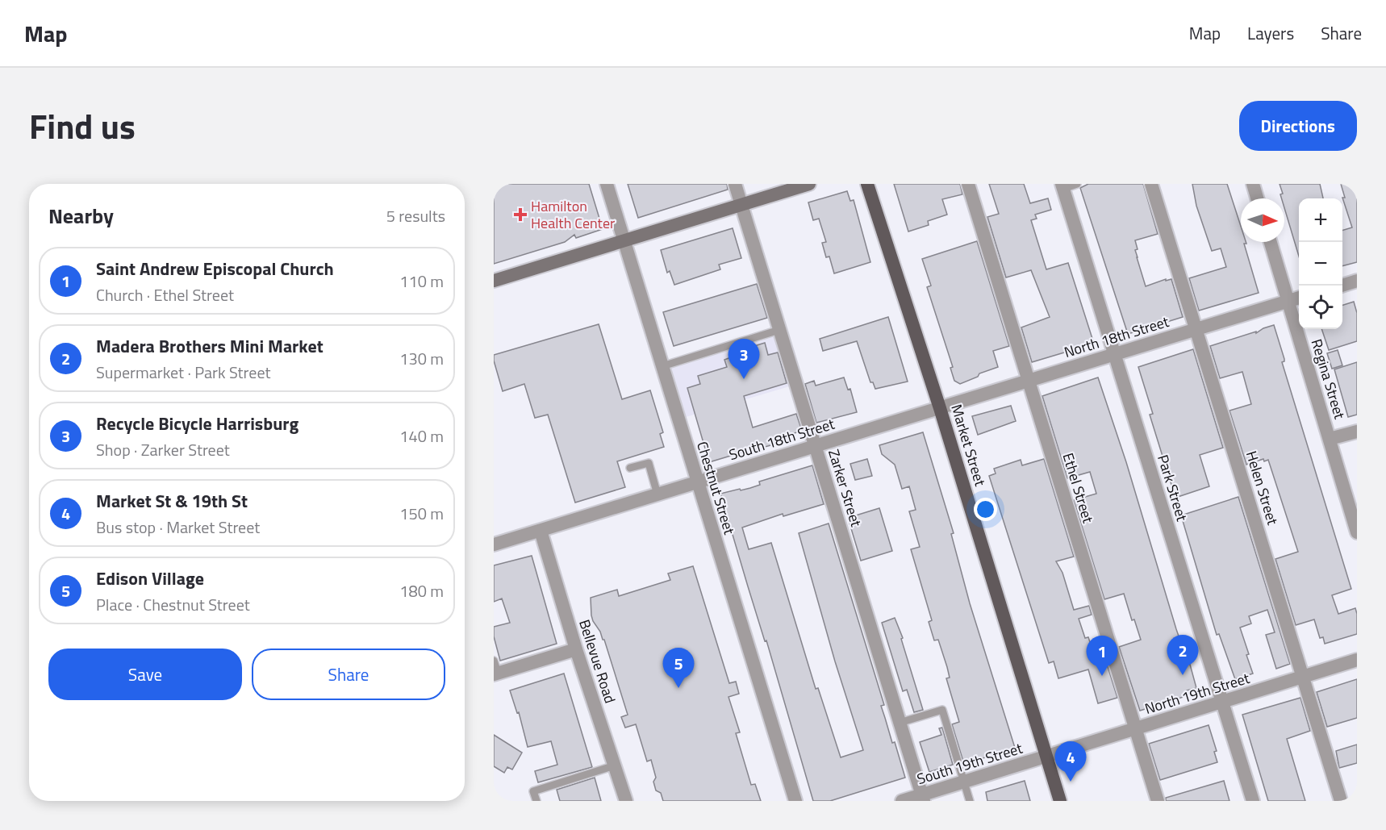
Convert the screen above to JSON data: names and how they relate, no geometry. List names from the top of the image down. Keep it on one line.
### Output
{"streets":{"main road":["Market Street"],"street":["North 18th Street","Regina Street","South 18th Street","Chestnut Street","Zarker Street","Ethel Street","Park Street","Helen Street","Bellevue Road","North 19th Street","South 19th Street"]},"crossings":[["North 18th Street","Regina Street"],["North 18th Street","South 18th Street"],["North 18th Street","Market Street"],["North 18th Street","Ethel Street"],["North 18th Street","Park Street"],["North 18th Street","Helen Street"],["South 18th Street","Market Street"],["South 18th Street","Chestnut Street"],["South 18th Street","Zarker Street"],["South 18th Street","Bellevue Road"],["Market Street","North 19th Street"],["Market Street","South 19th Street"],["Zarker Street","South 19th Street"],["Ethel Street","North 19th Street"],["Park Street","North 19th Street"],["Helen Street","North 19th Street"],["North 19th Street","South 19th Street"]],"places":{"health":["Hamilton Health Center"]},"north":"right","page":{"header":"Map","nav":["Map","Layers","Share"],"title":"Find us","buttons":["Directions",["Save","Share"]],"heading":["Nearby","5 results"],"map_buttons":["+","−"],"list":[{"mark":"1","name":"Saint Andrew Episcopal Church","note":"Church · Ethel Street","value":"110 m"},{"mark":"2","name":"Madera Brothers Mini Market","note":"Supermarket · Park Street","value":"130 m"},{"mark":"3","name":"Recycle Bicycle Harrisburg","note":"Shop · Zarker Street","value":"140 m"},{"mark":"4","name":"Market St & 19th St","note":"Bus stop · Market Street","value":"150 m"},{"mark":"5","name":"Edison Village","note":"Place · Chestnut Street","value":"180 m"}],"pins":["3","2","1","5","4"]}}
